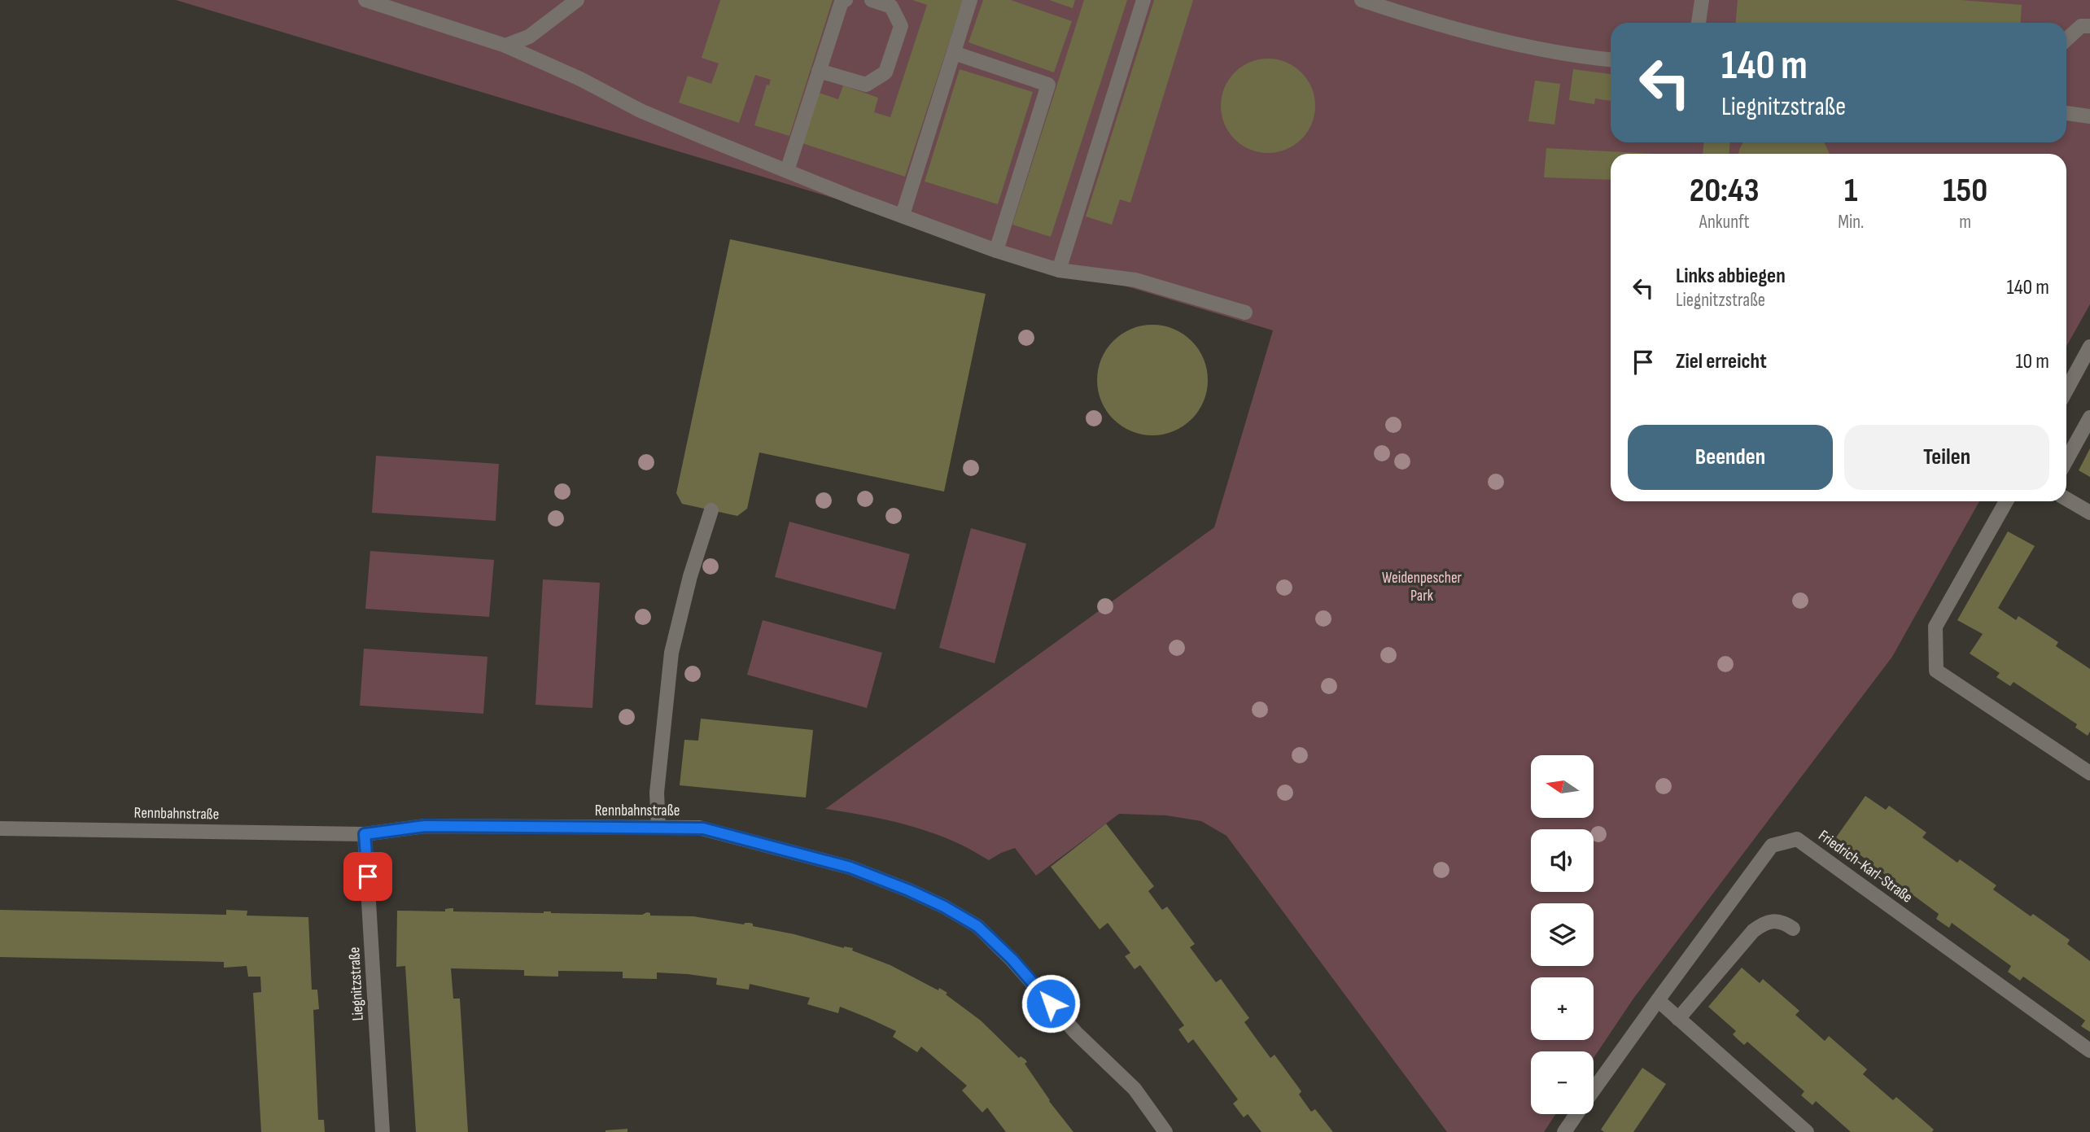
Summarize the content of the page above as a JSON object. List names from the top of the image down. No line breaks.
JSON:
{"streets":{"street":["Rennbahnstraße","Friedrich-Karl-Straße","Liegnitzstraße"]},"crossings":[["Rennbahnstraße","Liegnitzstraße"]],"parks":["Weidenpescher Park"],"north":"left","page":{"turn":["140 m","Liegnitzstraße"],"eta":["20:43","Ankunft","1","Min.","150","m"],"list":[{"name":"Links abbiegen","note":"Liegnitzstraße","value":"140 m"},{"name":"Ziel erreicht","value":"10 m"}],"buttons":["Beenden","Teilen"],"map_buttons":["+","−"]}}
